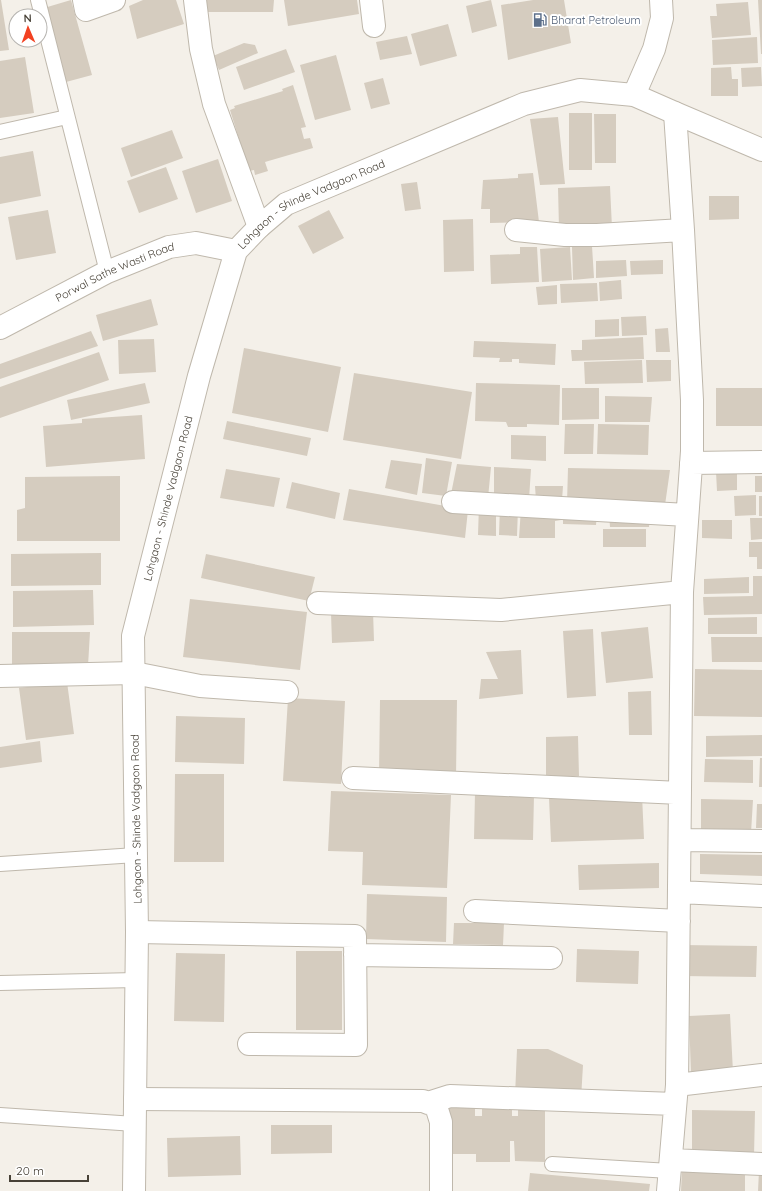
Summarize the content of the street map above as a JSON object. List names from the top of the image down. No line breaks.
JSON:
{"streets":{"street":["Lohgaon - Shinde Vadgaon Road","Porwal Sathe Wasti Road"]},"crossings":[["Lohgaon - Shinde Vadgaon Road","Porwal Sathe Wasti Road"]],"places":{"fuel station":["Bharat Petroleum"]},"scale_bar":"20 m","north":"top"}
